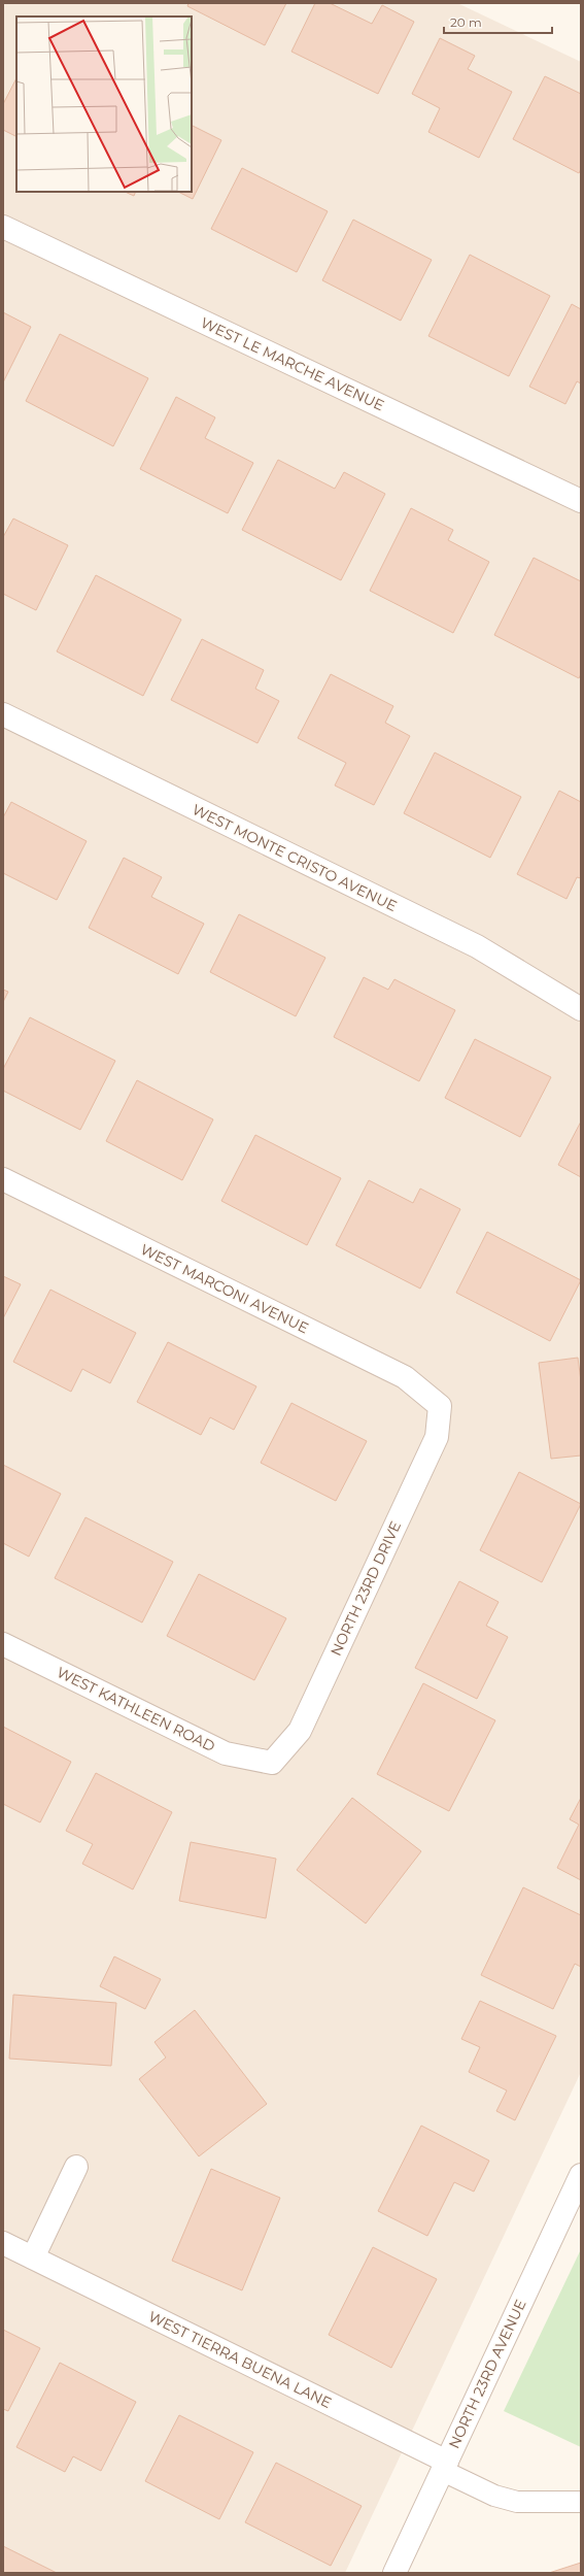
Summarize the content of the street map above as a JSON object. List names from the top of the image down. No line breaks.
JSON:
{"streets":{"street":["WEST LE MARCHE AVENUE","WEST MONTE CRISTO AVENUE","WEST MARCONI AVENUE","NORTH 23RD DRIVE","WEST KATHLEEN ROAD","WEST TIERRA BUENA LANE","NORTH 23RD AVENUE"]},"crossings":[["WEST MARCONI AVENUE","NORTH 23RD DRIVE"],["NORTH 23RD DRIVE","WEST KATHLEEN ROAD"],["WEST TIERRA BUENA LANE","NORTH 23RD AVENUE"]],"scale_bar":"20 m"}
